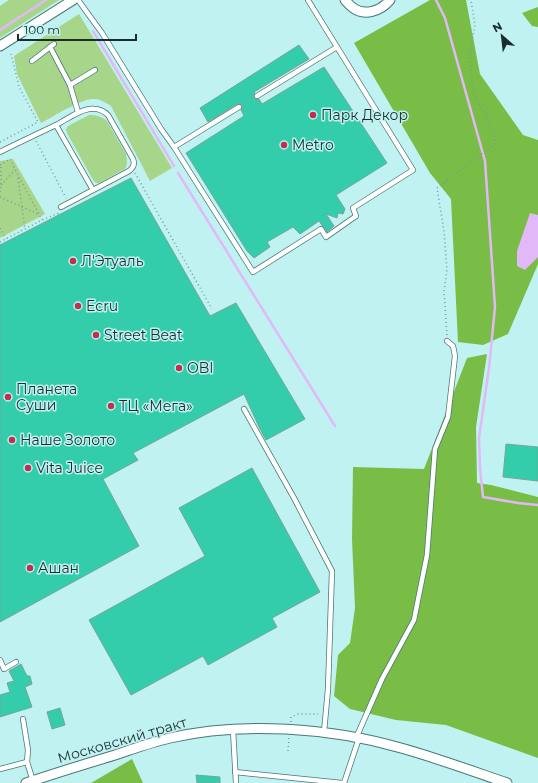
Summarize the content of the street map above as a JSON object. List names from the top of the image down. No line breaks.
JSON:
{"streets":{"street":["Московский тракт"]},"places":["Парк Декор","Metro","Л'Этуаль","Ecru","Street Beat","OBI","Планета Суши","ТЦ «Мега»","Наше Золото","Vita Juice","Ашан"],"scale_bar":"100 m","north":"top left"}
